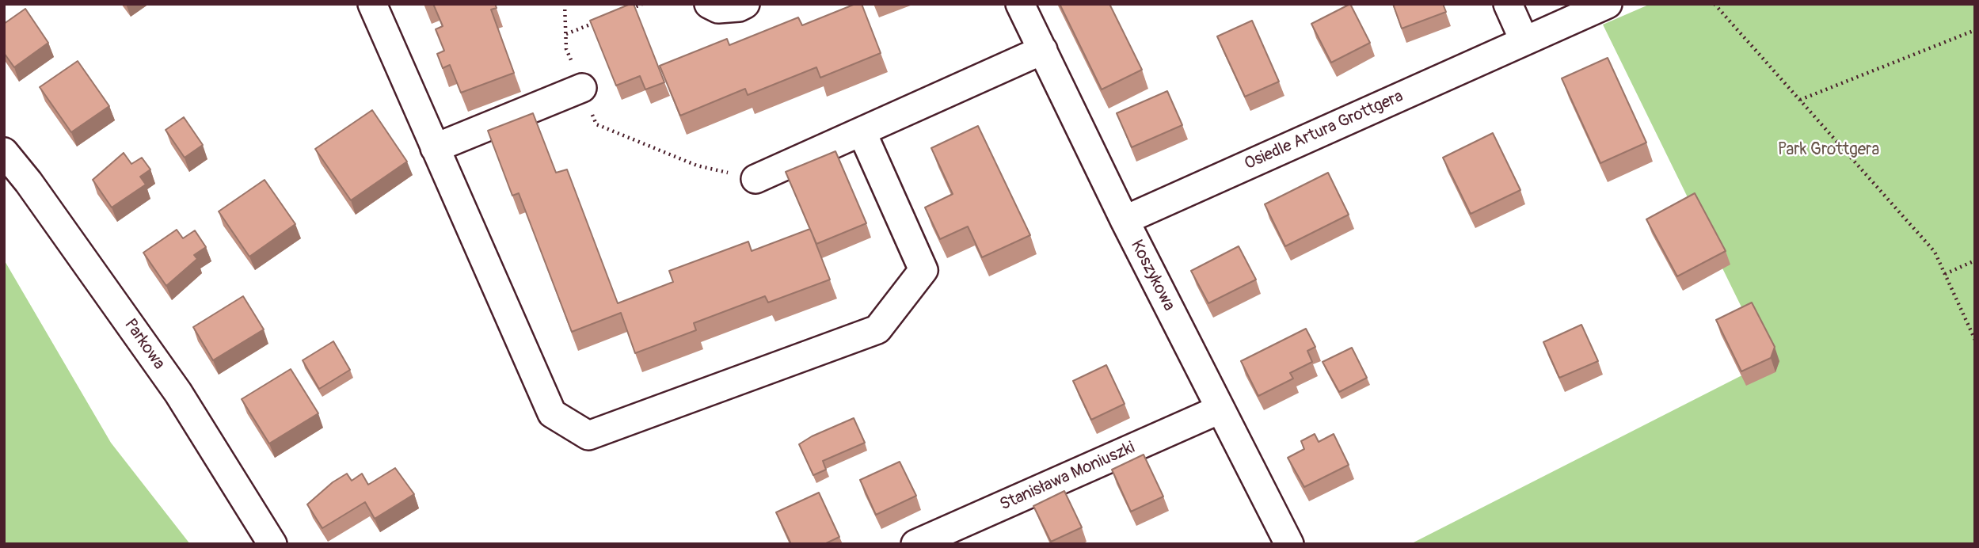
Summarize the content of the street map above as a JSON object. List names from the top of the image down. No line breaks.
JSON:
{"streets":{"street":["Osiedle Artura Grottgera","Koszykowa","Parkowa","Stanisława Moniuszki"]},"crossings":[["Osiedle Artura Grottgera","Koszykowa"],["Koszykowa","Stanisława Moniuszki"]],"parks":["Park Grottgera"]}
